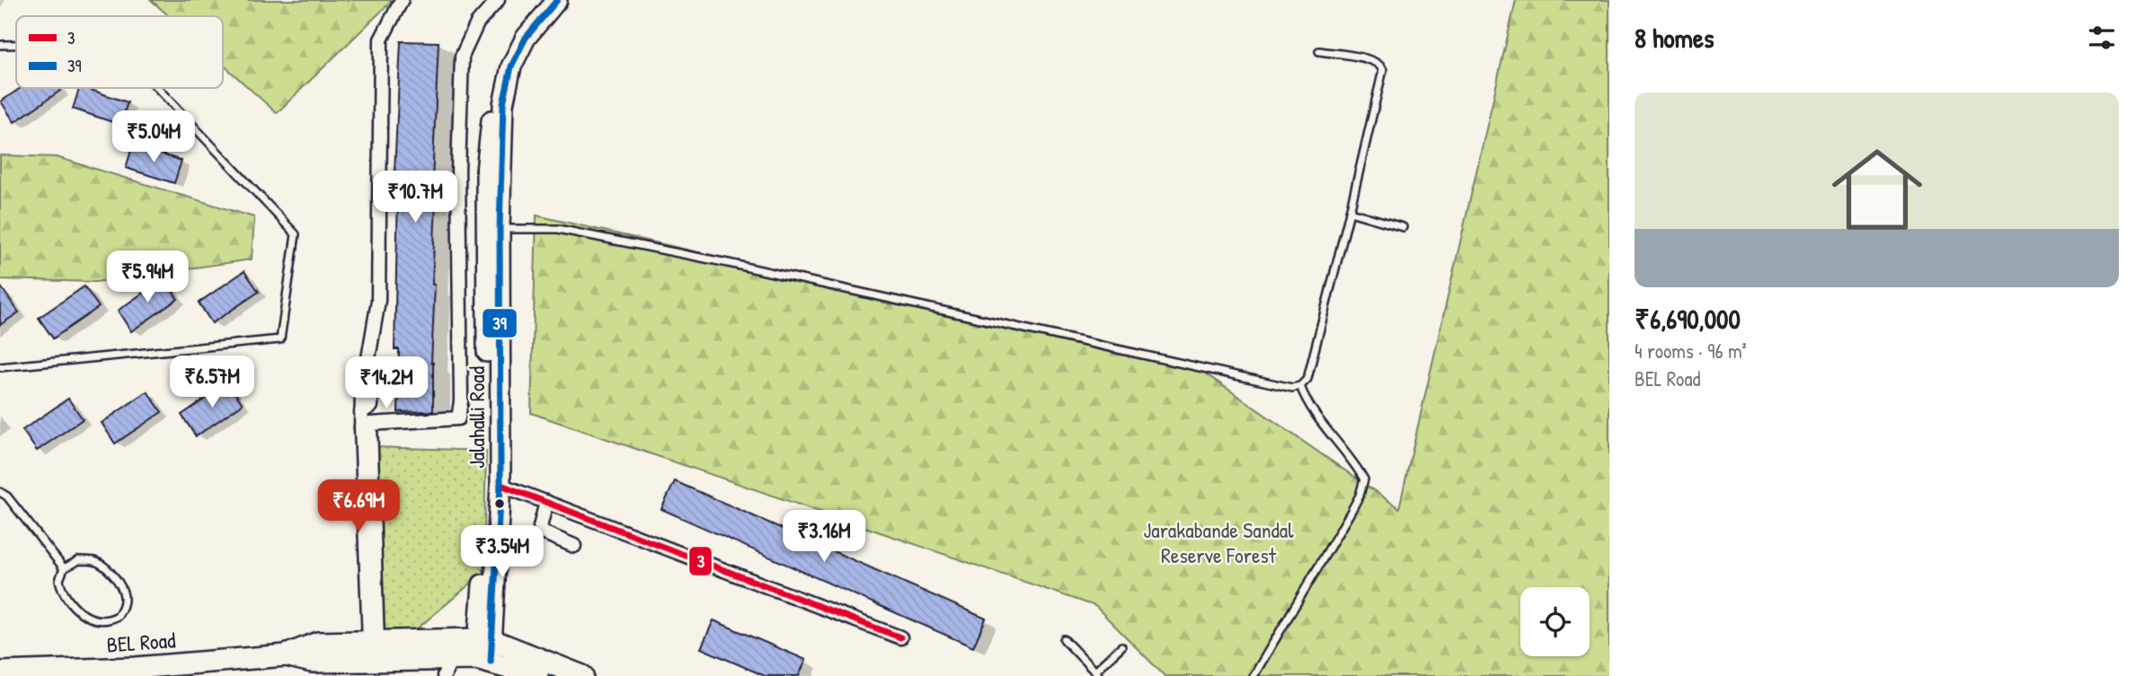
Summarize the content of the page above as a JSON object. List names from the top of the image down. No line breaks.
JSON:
{"streets":{"main road":["Jalahalli Road","BEL Road"]},"crossings":[["Jalahalli Road","BEL Road"]],"parks":["Jarakabande Sandal Reserve Forest"],"lines":["transit line 39","transit line 3"],"legend":["3","39"],"page":{"heading":"8 homes","list":[{"name":"₹6,690,000","note":"4 rooms · 96 m² · BEL Road"}],"price":["₹5.04M","₹10.7M","₹5.94M","₹6.57M","₹14.2M","₹6.69M","₹3.16M","₹3.54M"]}}
